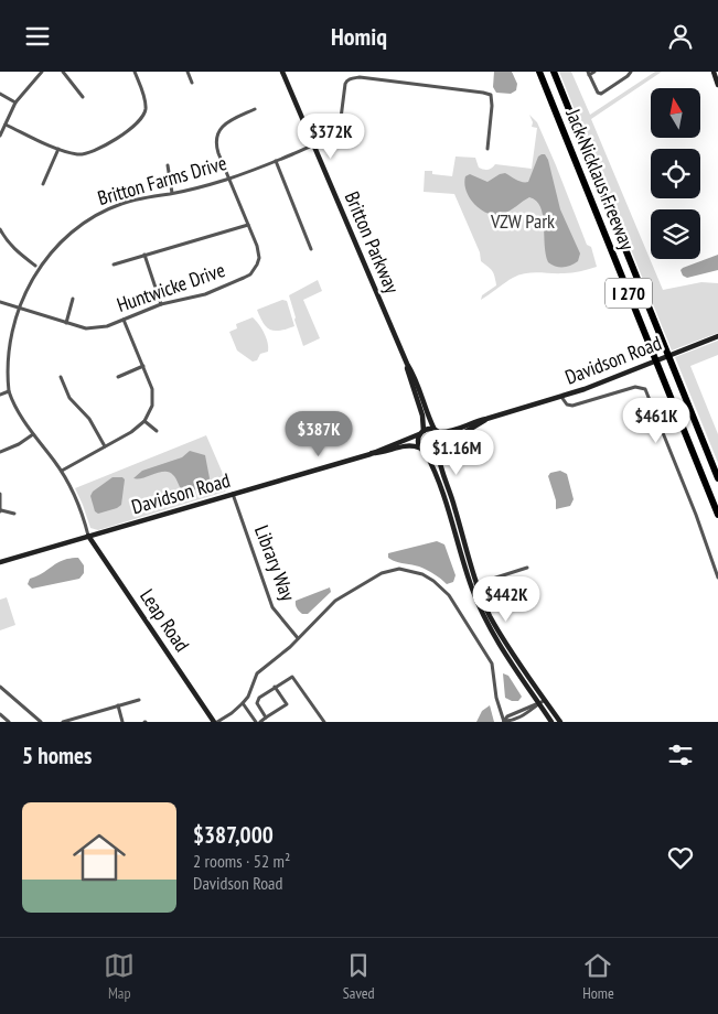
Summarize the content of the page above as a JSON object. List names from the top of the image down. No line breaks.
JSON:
{"streets":{"highway":["Jack Nicklaus Freeway","I 270"],"main road":["Britton Parkway","Davidson Road","Leap Road"],"street":["Britton Farms Drive","Huntwicke Drive","Library Way"]},"crossings":[["Britton Farms Drive","Britton Parkway"],["Britton Farms Drive","Huntwicke Drive"],["Britton Parkway","Davidson Road"],["Davidson Road","Library Way"],["Davidson Road","Leap Road"]],"parks":["VZW Park"],"north":"top","page":{"header":"Homiq","price":["$372K","$461K","$387K","$1.16M","$442K"],"heading":"5 homes","list":[{"name":"$387,000","note":"2 rooms · 52 m² · Davidson Road"}],"tabs":["Map","Saved","Home"]}}
